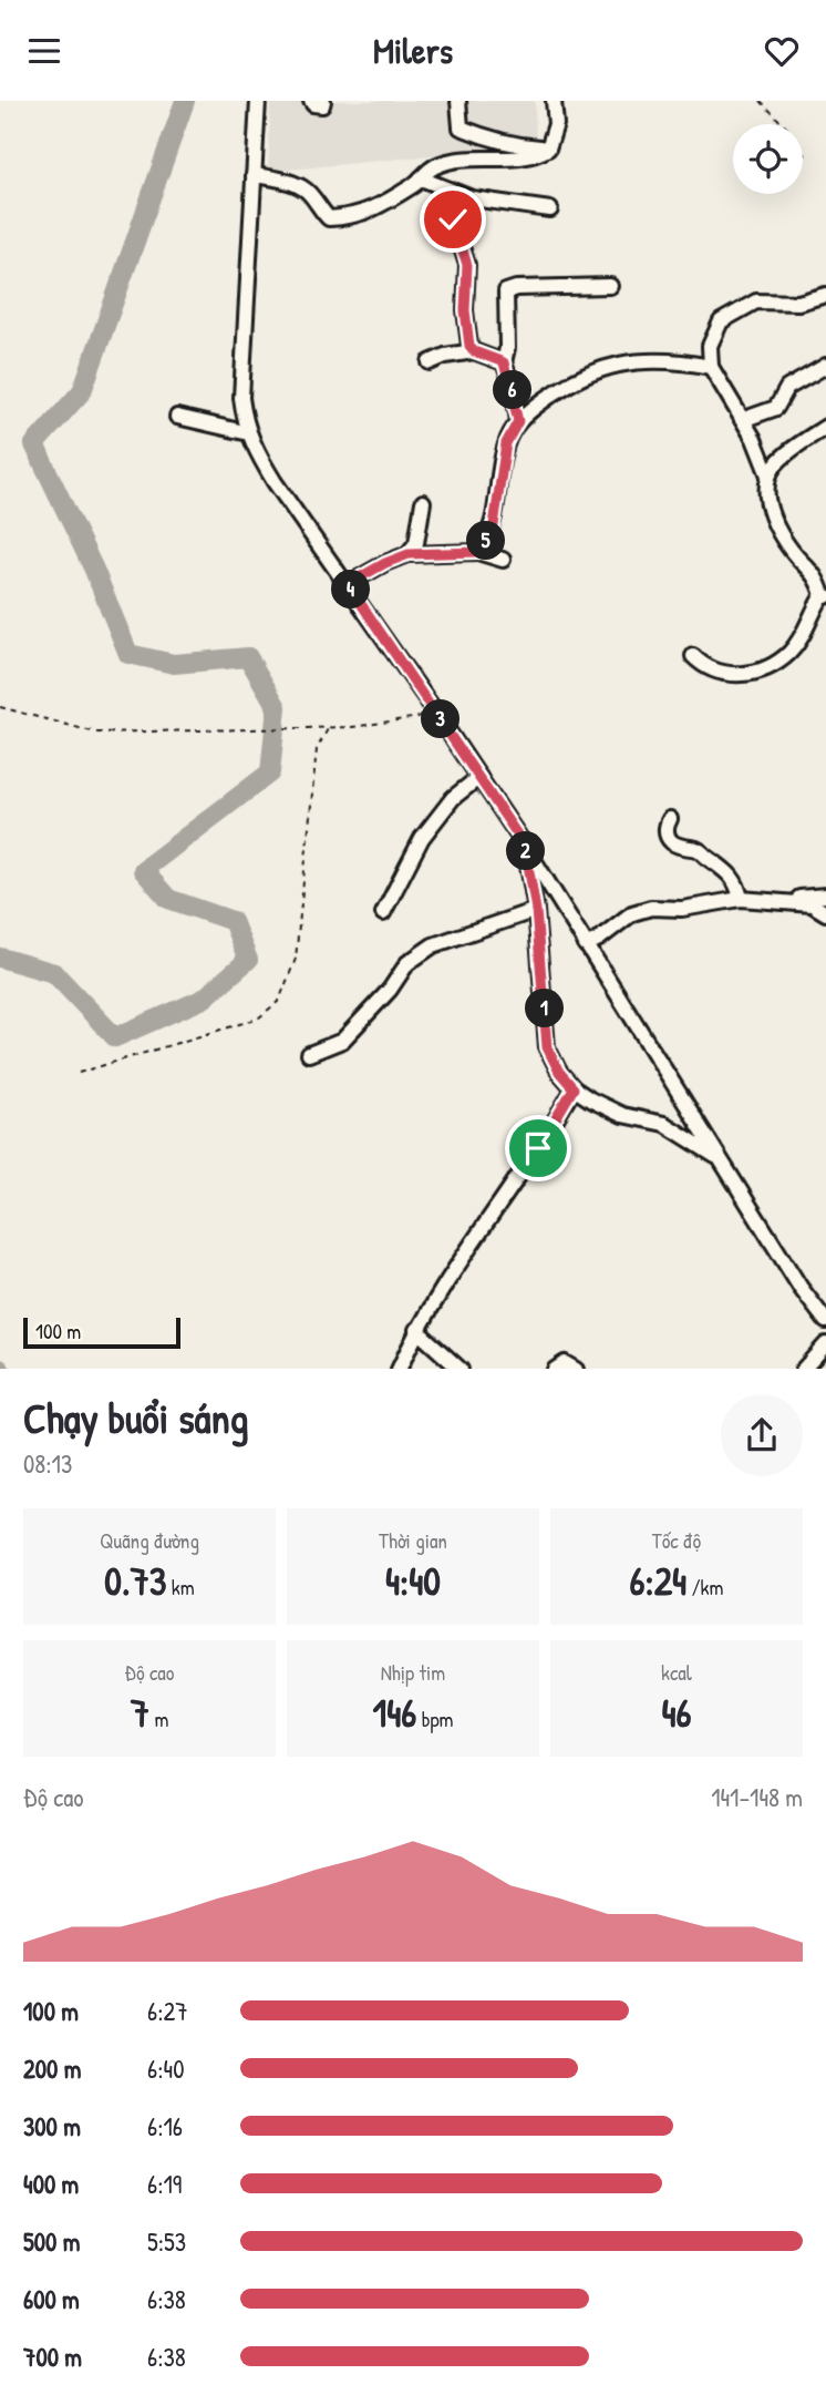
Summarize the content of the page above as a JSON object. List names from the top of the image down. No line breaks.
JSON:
{"scale_bar":"100 m","page":{"header":"Milers","pins":["6","5","4","3","2","1"],"scale":"100 m","heading":["Chạy buổi sáng","08:13"],"stats":[["Quãng đường","0.73 km"],["Thời gian","4:40"],["Tốc độ","6:24 /km"],["Độ cao","7 m"],["Nhịp tim","146 bpm"],["kcal","46"]],"chart":["Độ cao","141–148 m"],"list":[{"name":"100 m","note":"6:27"},{"name":"200 m","note":"6:40"},{"name":"300 m","note":"6:16"},{"name":"400 m","note":"6:19"},{"name":"500 m","note":"5:53"},{"name":"600 m","note":"6:38"},{"name":"700 m","note":"6:38"}]}}
